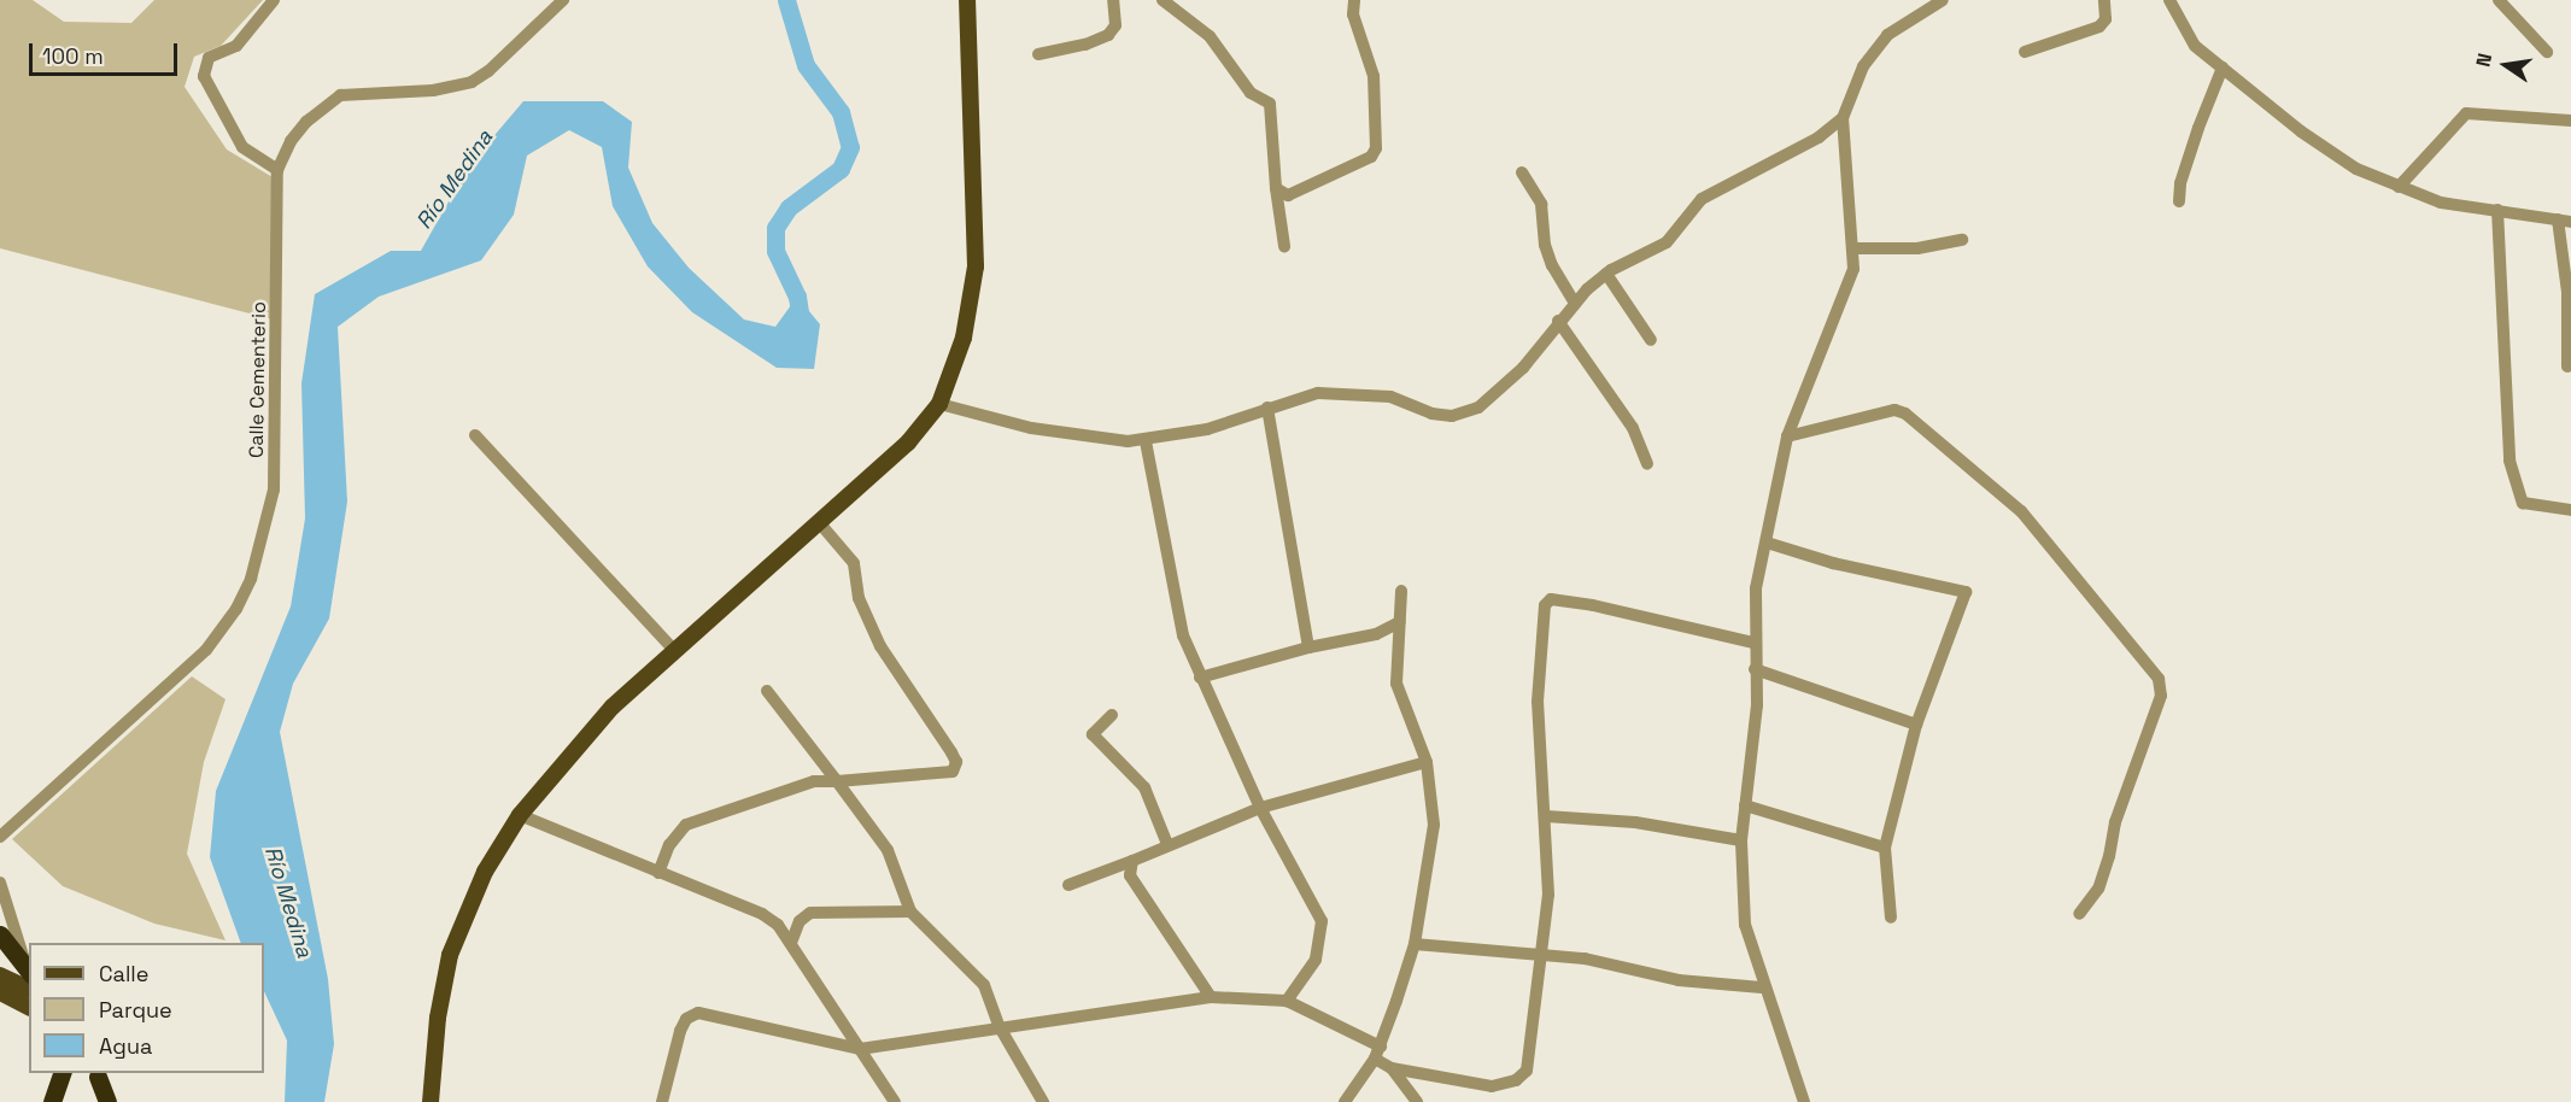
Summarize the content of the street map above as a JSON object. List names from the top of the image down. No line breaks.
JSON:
{"streets":{"street":["Calle Cementerio"]},"water":["Río Medina"],"legend":["Calle","Parque","Agua"],"scale_bar":"100 m","north":"left"}
